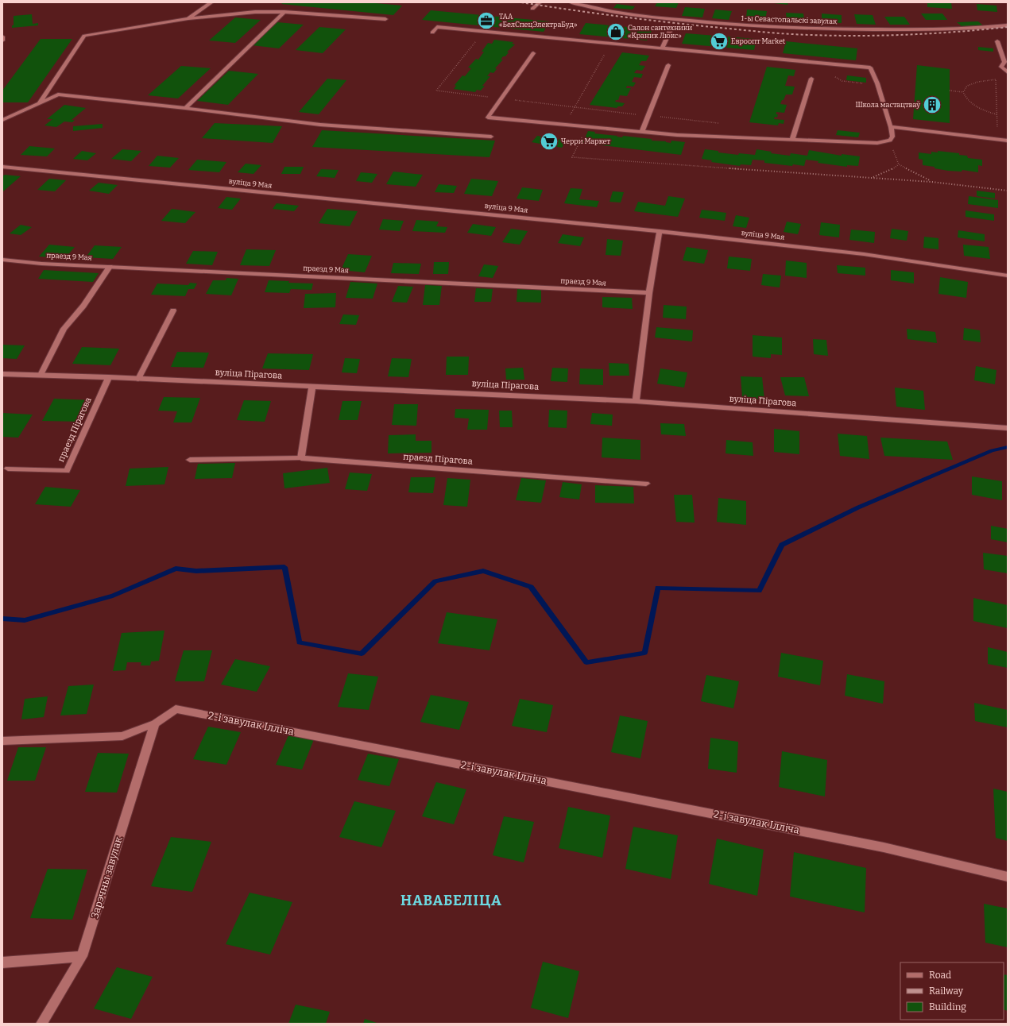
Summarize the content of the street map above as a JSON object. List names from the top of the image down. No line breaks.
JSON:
{"streets":{"street":["1-ы Севастопальскі завулак","вуліца 9 Мая","праезд 9 Мая","вуліца Пірагова","праезд Пірагова","2-і завулак Ілліча","Зарэчны завулак"]},"crossings":[["вуліца Пірагова","праезд Пірагова"],["2-і завулак Ілліча","Зарэчны завулак"]],"districts":["НАВАБЕЛІЦА"],"places":{"office":["ТАА «БелСпецЭлектраБуд»"],"shop":["Салон сантехники «Краник Люкс»"],"supermarket":["Евроопт Market","Черри Маркет"],"building":["Школа мастацтваў"]},"legend":["Road","Railway","Building"]}
